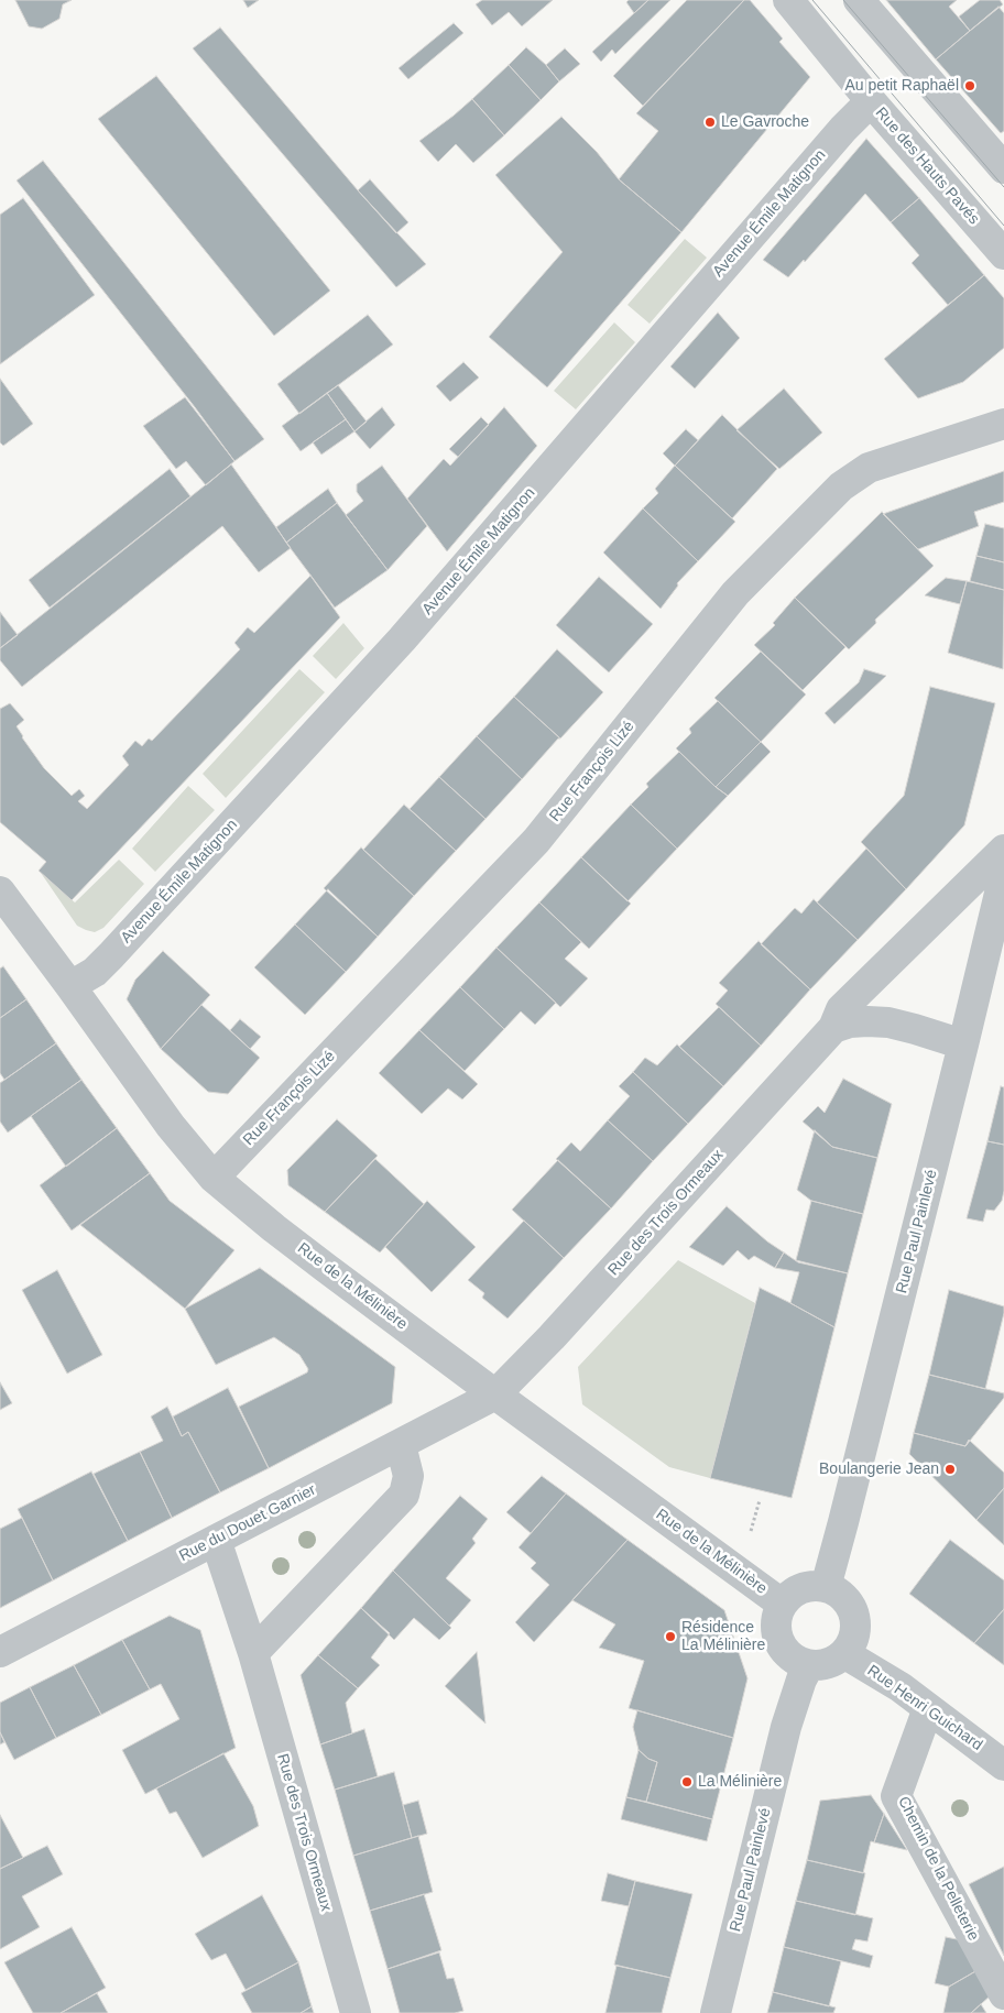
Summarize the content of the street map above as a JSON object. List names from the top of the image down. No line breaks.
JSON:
{"streets":{"street":["Rue des Hauts Pavés","Avenue Émile Matignon","Rue François Lizé","Rue des Trois Ormeaux","Rue Paul Painlevé","Rue de la Mélinière","Rue du Douet Garnier","Rue Henri Guichard","Chemin de la Pelleterie"]},"crossings":[["Rue des Hauts Pavés","Avenue Émile Matignon"],["Avenue Émile Matignon","Rue de la Mélinière"],["Rue François Lizé","Rue de la Mélinière"],["Rue des Trois Ormeaux","Rue de la Mélinière"],["Rue des Trois Ormeaux","Rue du Douet Garnier"],["Rue Paul Painlevé","Rue de la Mélinière"],["Rue Paul Painlevé","Rue Henri Guichard"],["Rue de la Mélinière","Rue du Douet Garnier"],["Rue de la Mélinière","Rue Henri Guichard"],["Rue Henri Guichard","Chemin de la Pelleterie"]],"places":["Au petit Raphaël","Le Gavroche","Boulangerie Jean","Résidence La Mélinière","La Mélinière"]}
